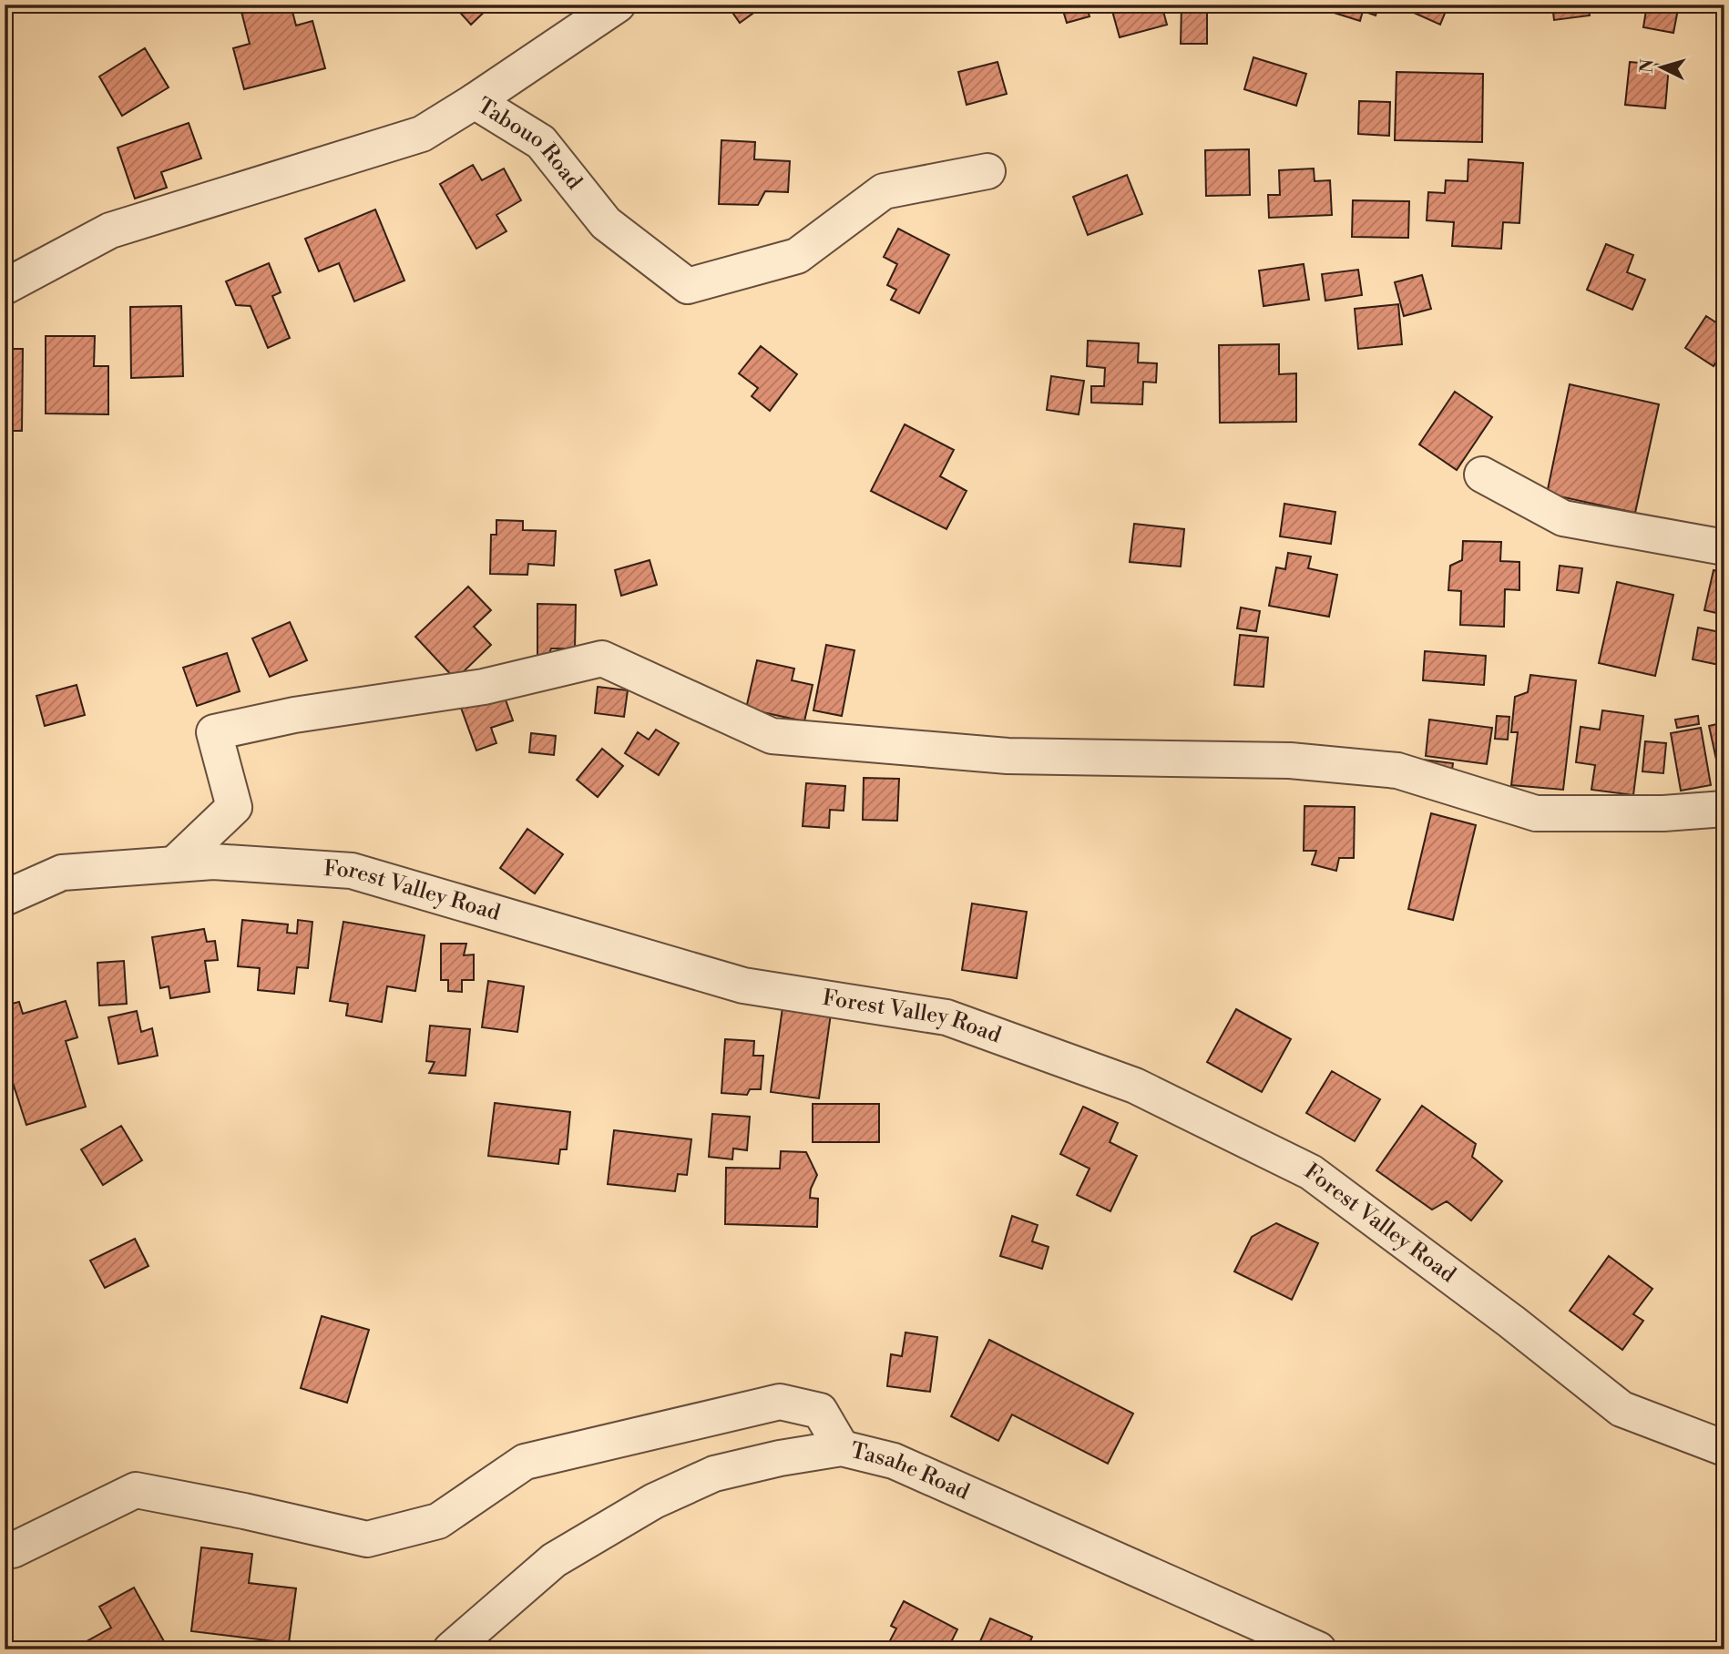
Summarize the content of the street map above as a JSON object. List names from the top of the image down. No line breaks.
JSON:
{"streets":{"street":["Tabouo Road","Forest Valley Road","Tasahe Road"]},"north":"left"}
